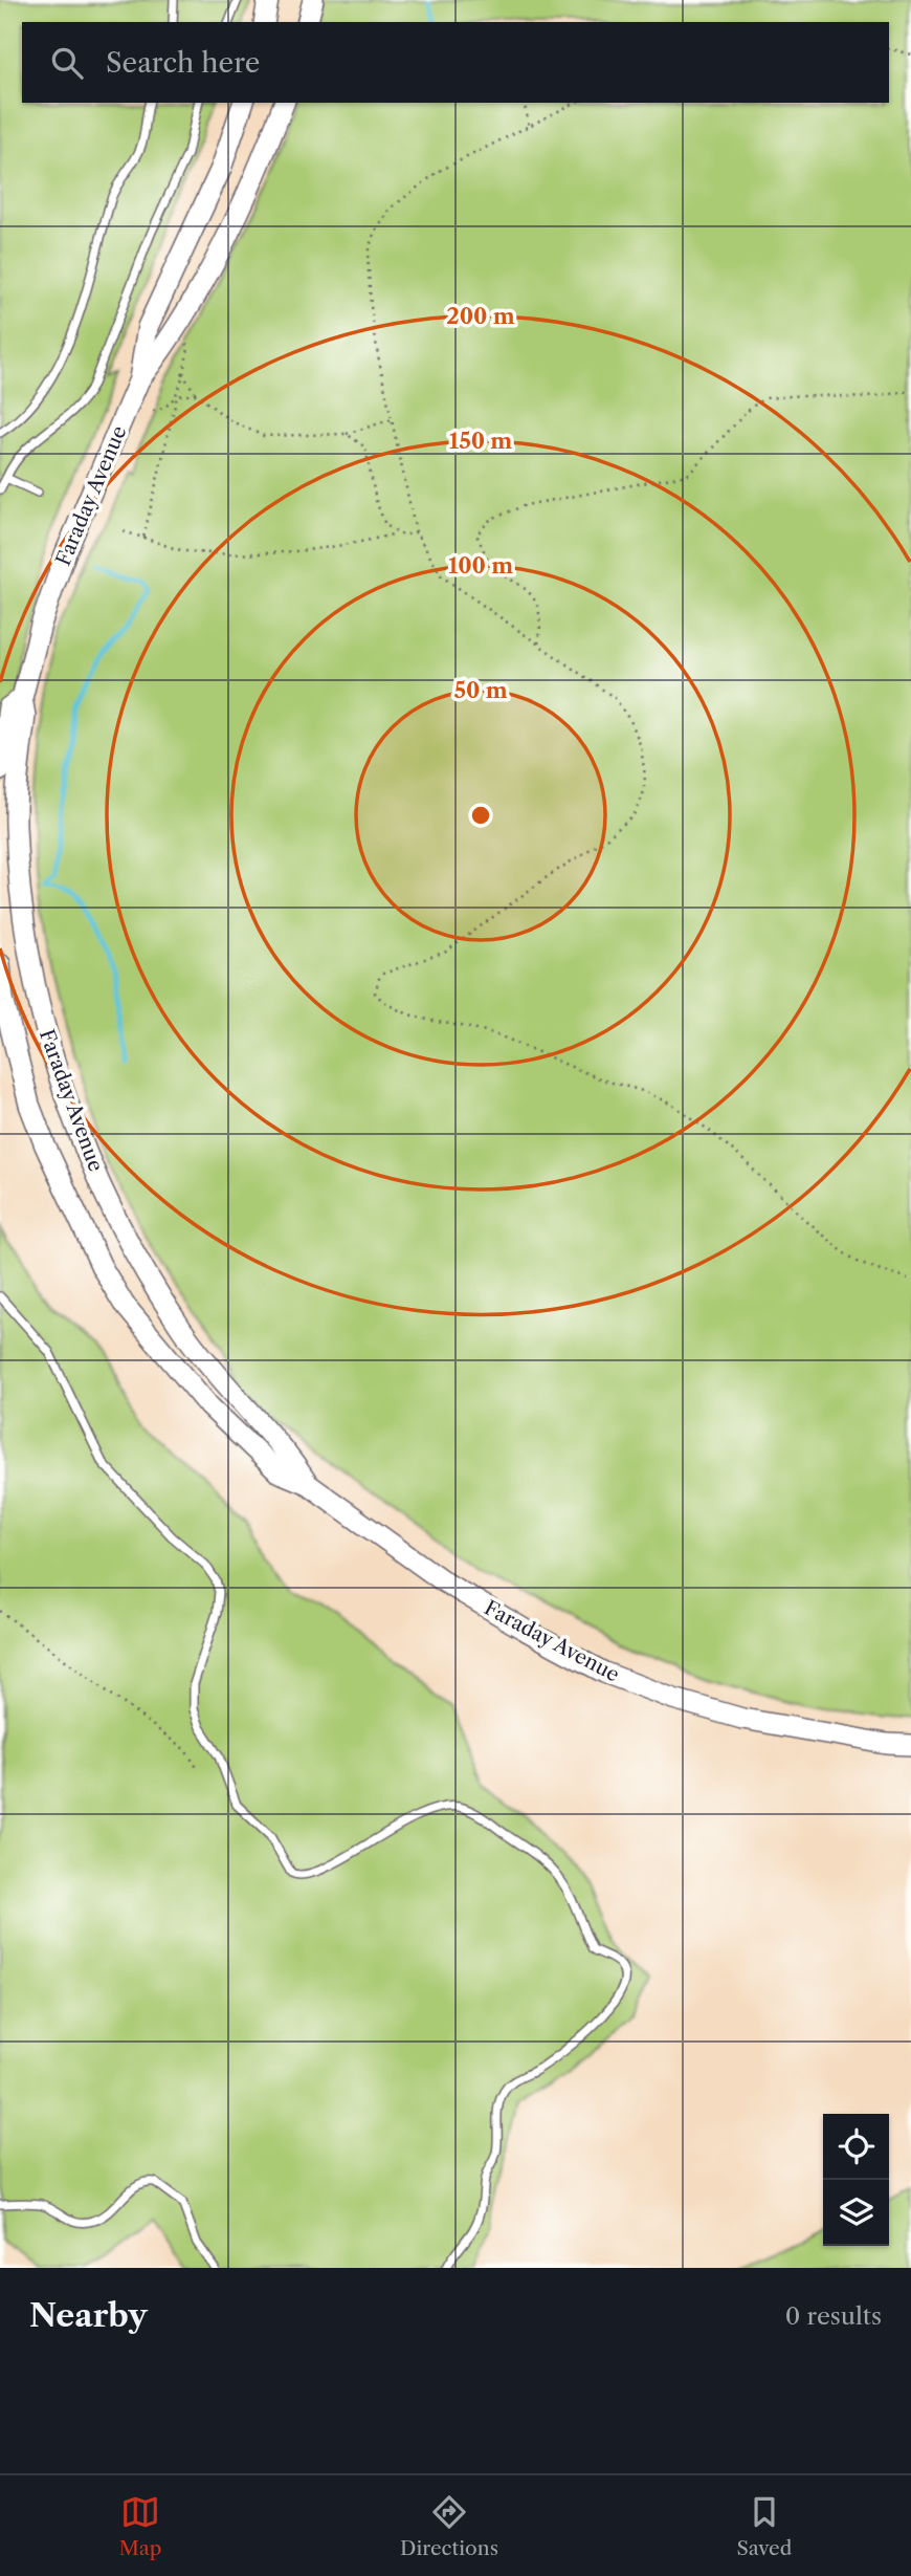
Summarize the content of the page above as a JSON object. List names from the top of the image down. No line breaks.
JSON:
{"streets":{"main road":["Faraday Avenue"]},"page":{"search":"Search here","heading":["Nearby","0 results"],"nav":["Map","Directions","Saved"]},"rings":["200 m","150 m","100 m","50 m"]}
